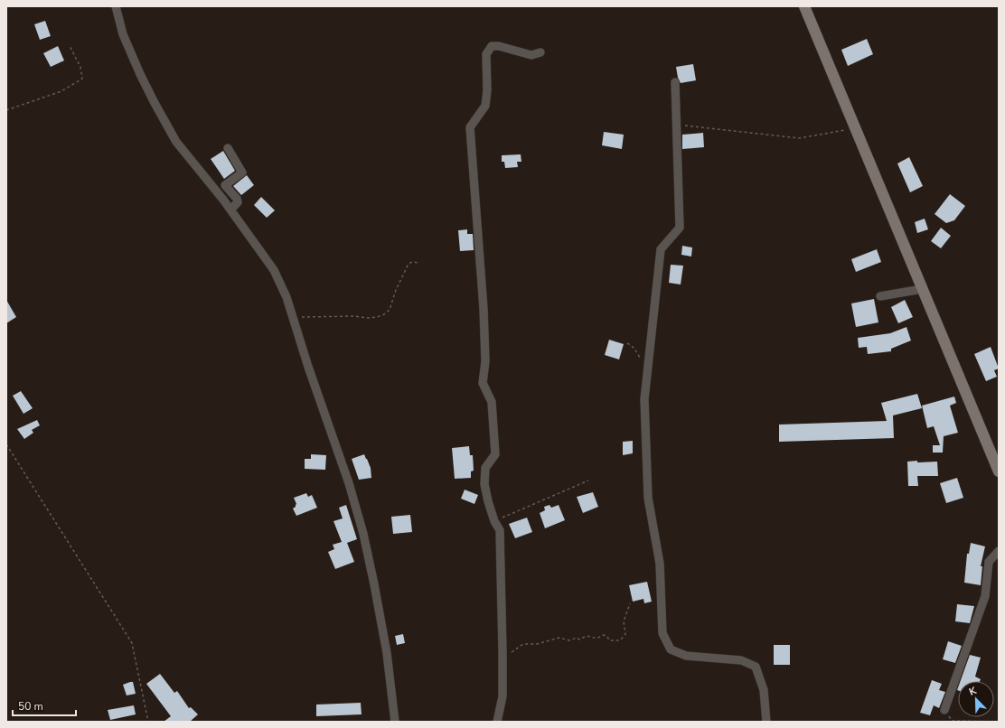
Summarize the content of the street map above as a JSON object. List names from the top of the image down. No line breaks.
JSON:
{"scale_bar":"50 m","north":"top left"}
